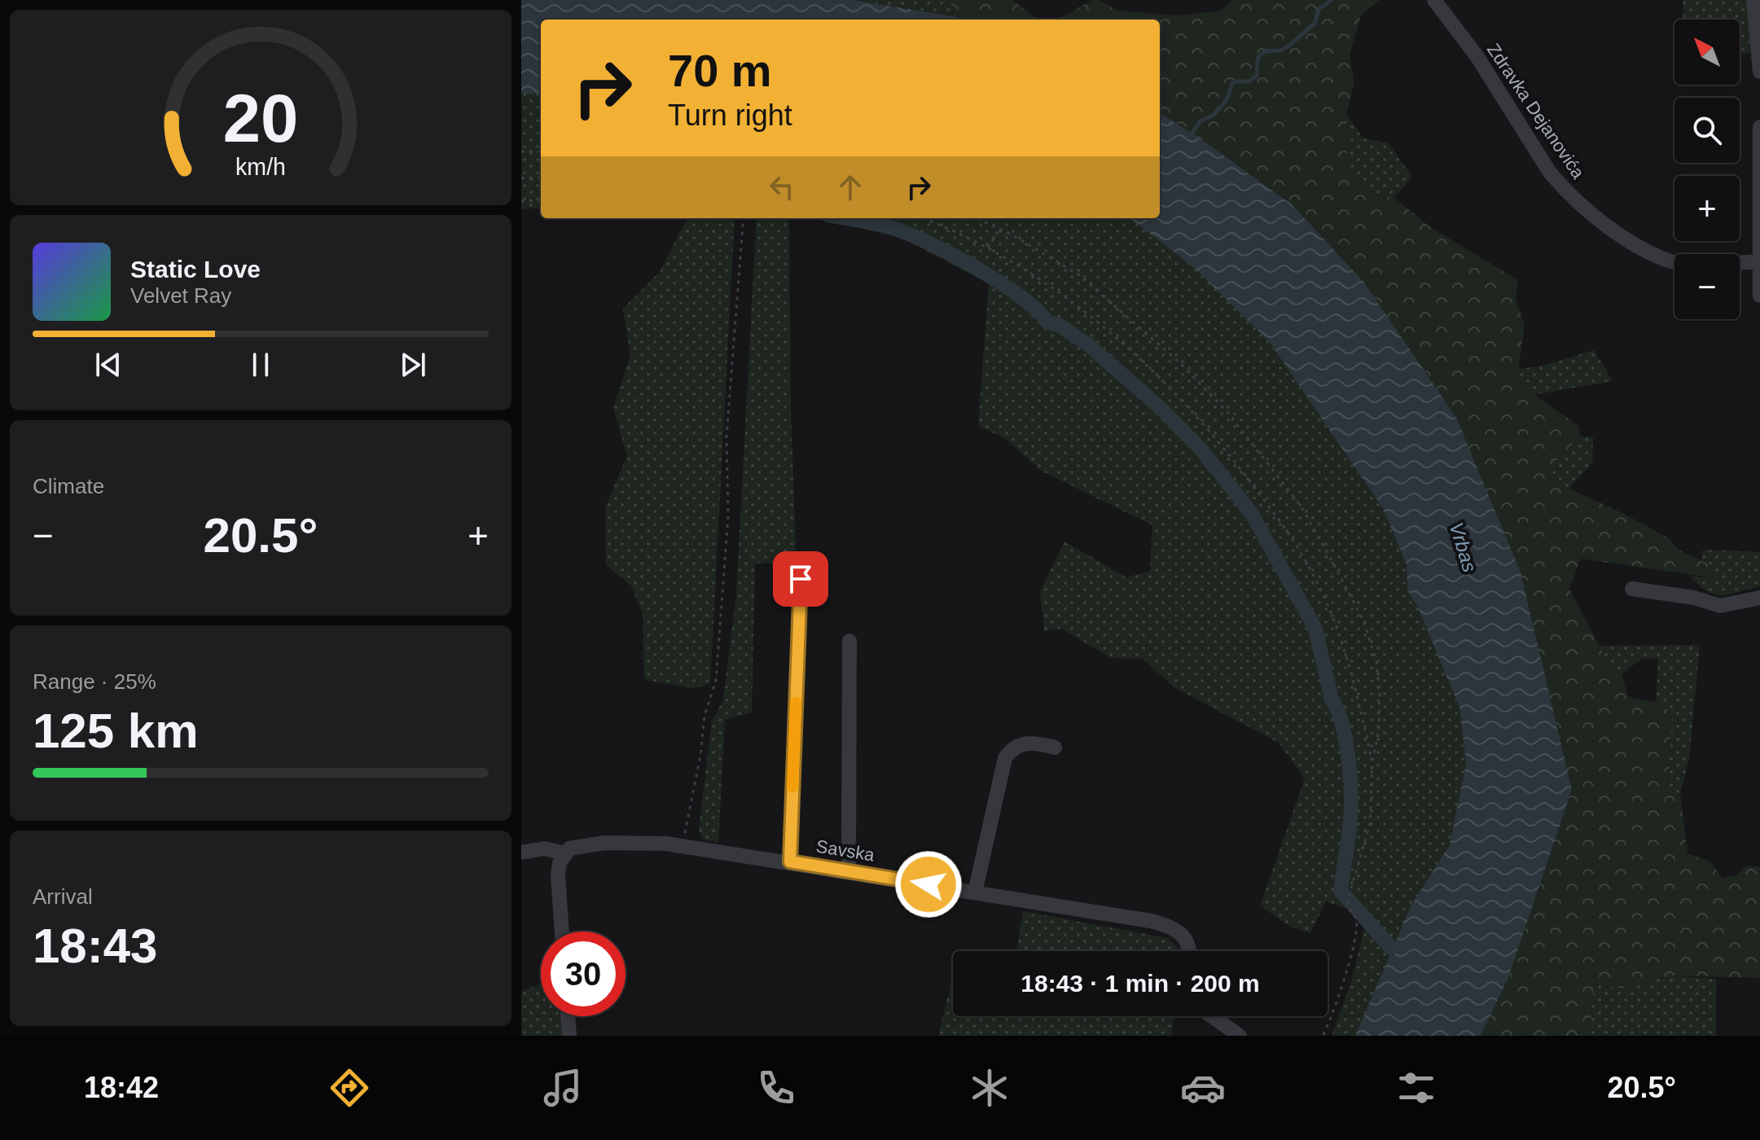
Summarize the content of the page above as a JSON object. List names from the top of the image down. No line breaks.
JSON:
{"streets":{"street":["Zdravka Dejanovića","Savska"]},"water":["Vrbas"],"north":"top left","page":{"map_buttons":["+","−"],"turn":["70 m","Turn right"],"song":["Static Love","Velvet Ray"],"tile":["Climate",["Range · 25%","125 km"],["Arrival","18:43"]],"heat":["−","20.5°","+"],"limit":"30","trip":"18:43 · 1 min · 200 m","tabs":["18:42","20.5°"],"gauge":["20","km/h"]}}
